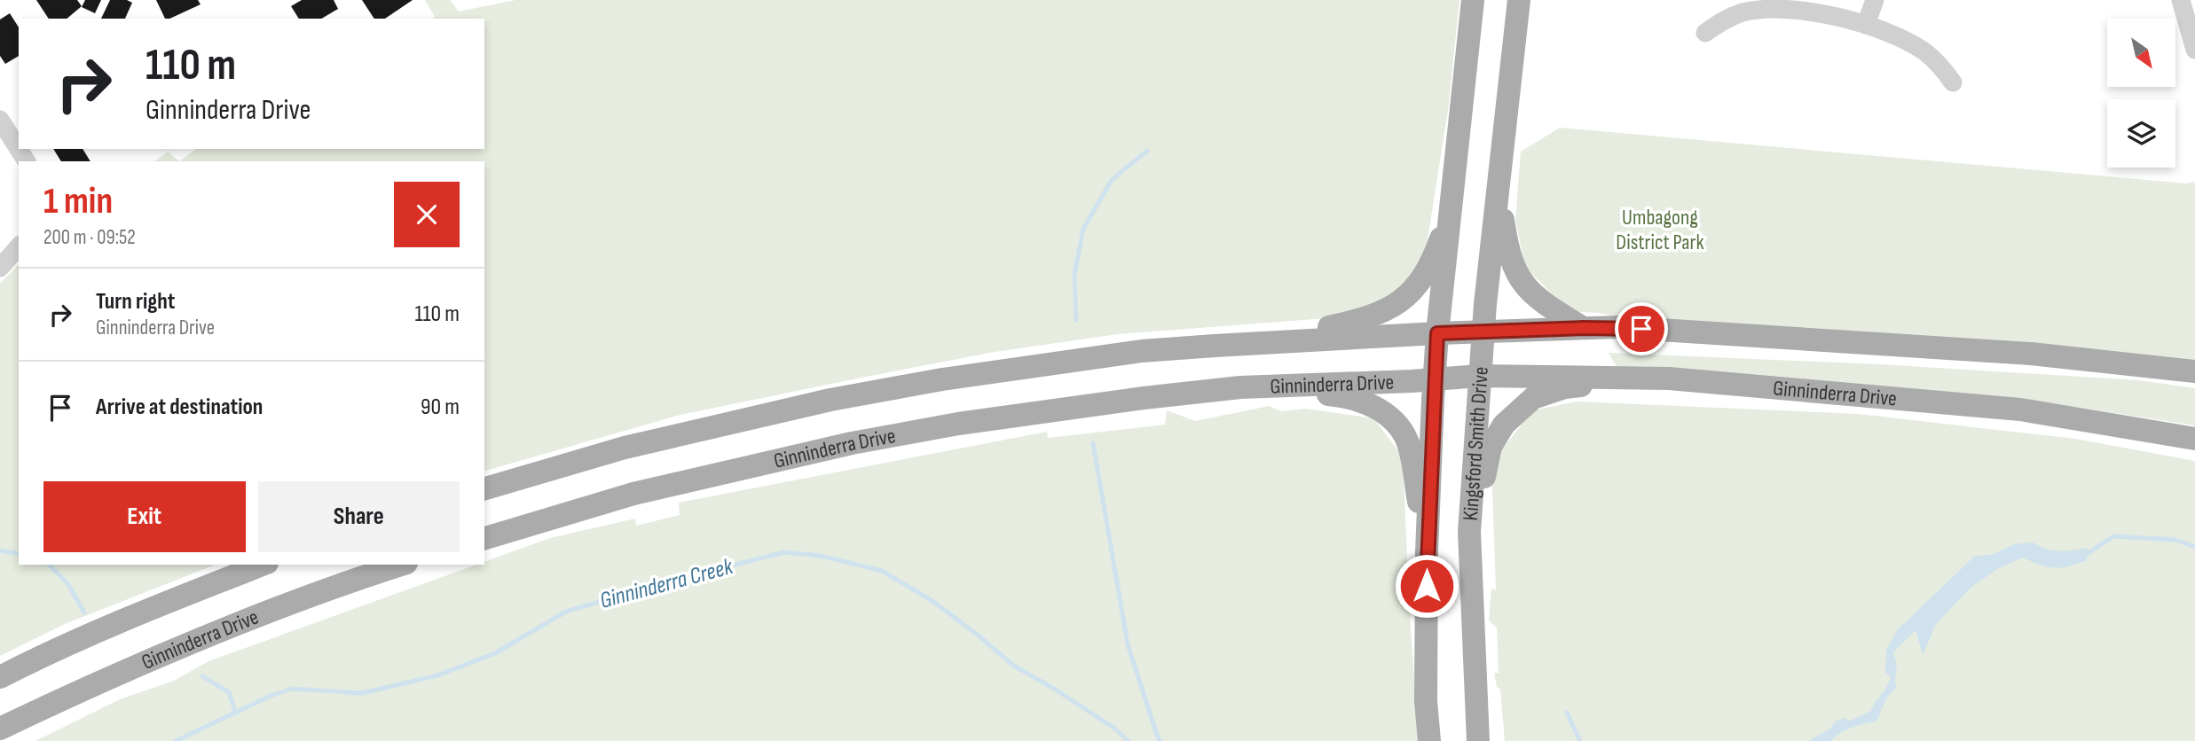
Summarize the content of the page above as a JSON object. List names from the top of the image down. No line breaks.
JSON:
{"streets":{"main road":["Ginninderra Drive","Kingsford Smith Drive"]},"crossings":[["Ginninderra Drive","Kingsford Smith Drive"]],"water":["Ginninderra Creek"],"parks":["Umbagong District Park"],"north":"bottom right","page":{"turn":["110 m","Ginninderra Drive"],"heading":["1 min","200 m · 09:52"],"list":[{"name":"Turn right","note":"Ginninderra Drive","value":"110 m"},{"name":"Arrive at destination","value":"90 m"}],"buttons":["Exit","Share"]}}
